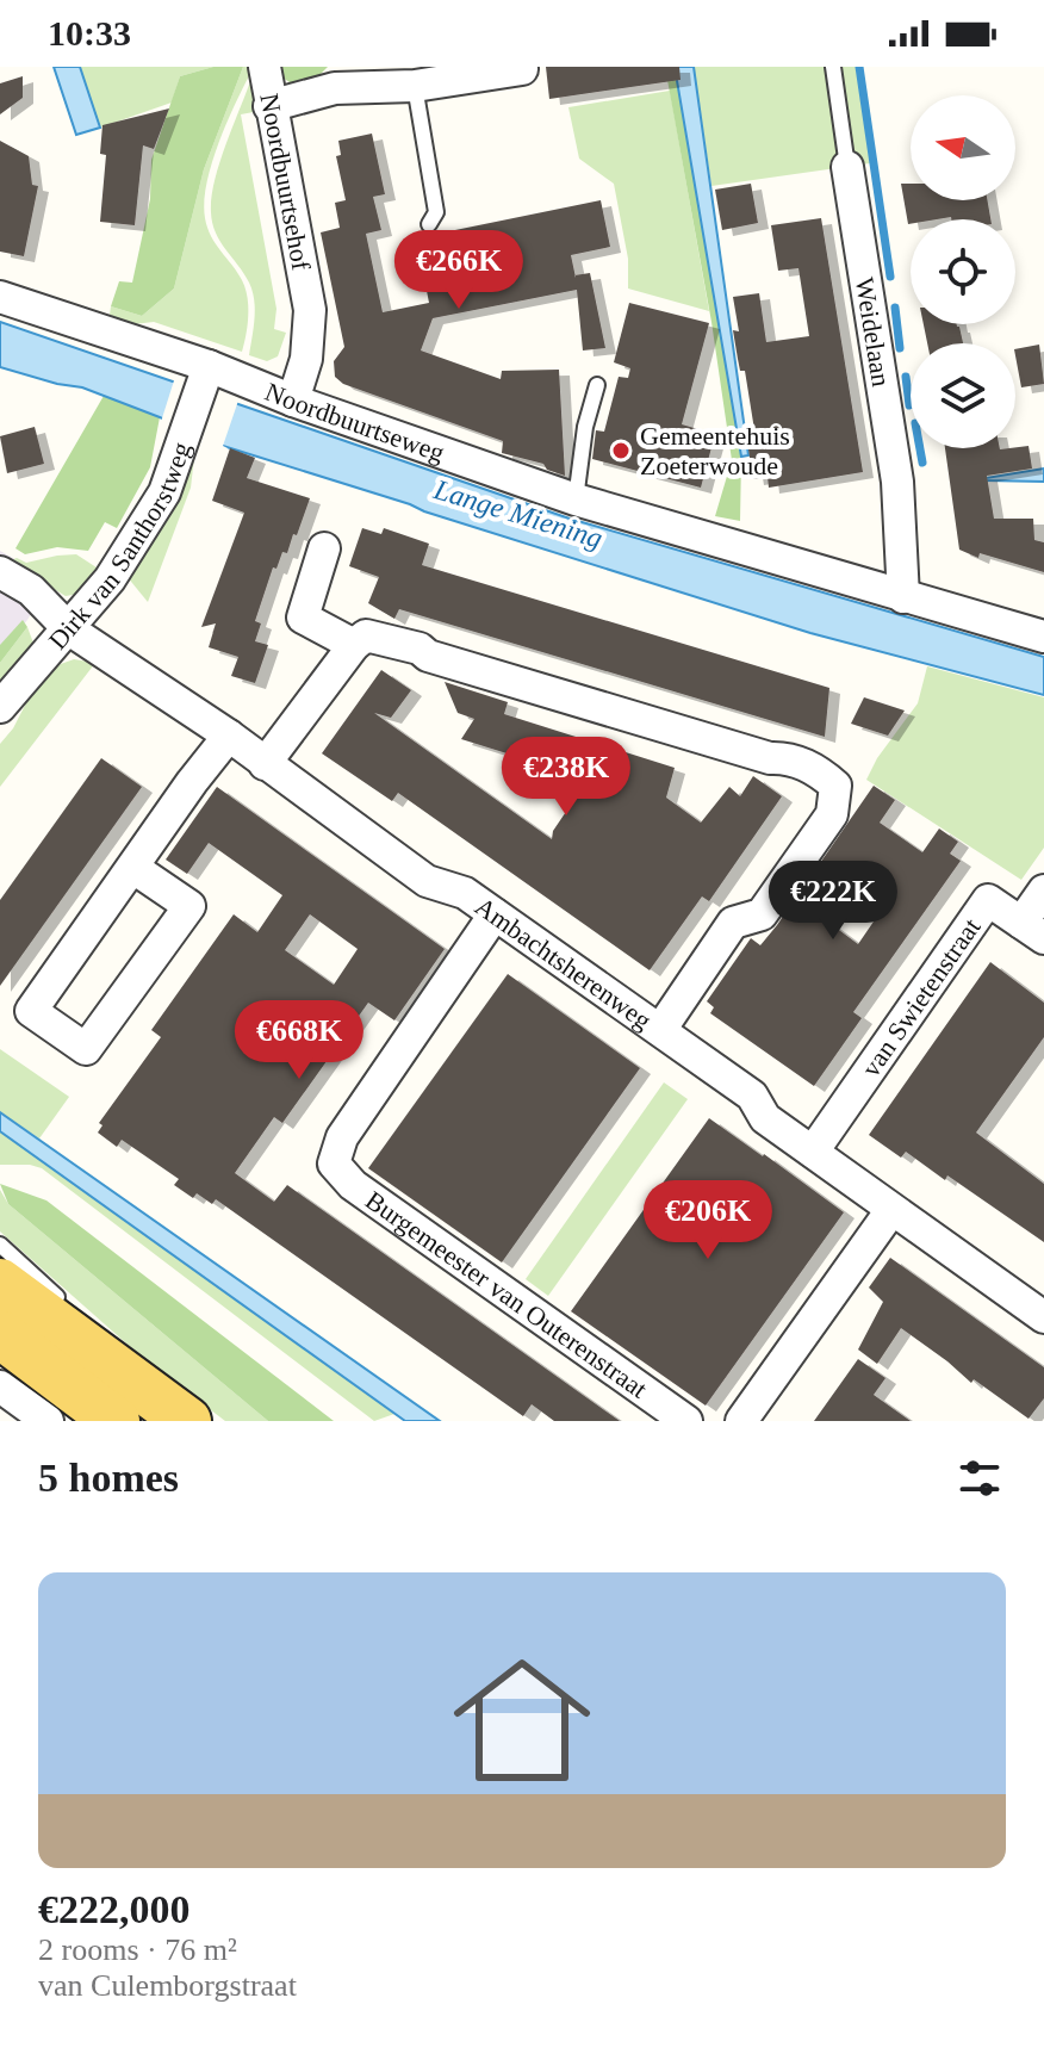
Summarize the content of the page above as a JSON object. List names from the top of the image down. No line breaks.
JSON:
{"streets":{"street":["Noordbuurtsehof","Weidelaan","Noordbuurtseweg","Dirk van Santhorstweg","Ambachtsherenweg","van Swietenstraat","Burgemeester van Outerenstraat"]},"crossings":[["Noordbuurtsehof","Noordbuurtseweg"],["Weidelaan","Noordbuurtseweg"],["Noordbuurtseweg","Dirk van Santhorstweg"],["Dirk van Santhorstweg","Ambachtsherenweg"],["Ambachtsherenweg","van Swietenstraat"],["Ambachtsherenweg","Burgemeester van Outerenstraat"]],"water":["Lange Miening"],"places":["Gemeentehuis Zoeterwoude"],"north":"left","page":{"status":"10:33","price":["€266K","€238K","€222K","€668K","€206K"],"heading":"5 homes","list":[{"name":"€222,000","note":"2 rooms · 76 m² · van Culemborgstraat"}]}}
